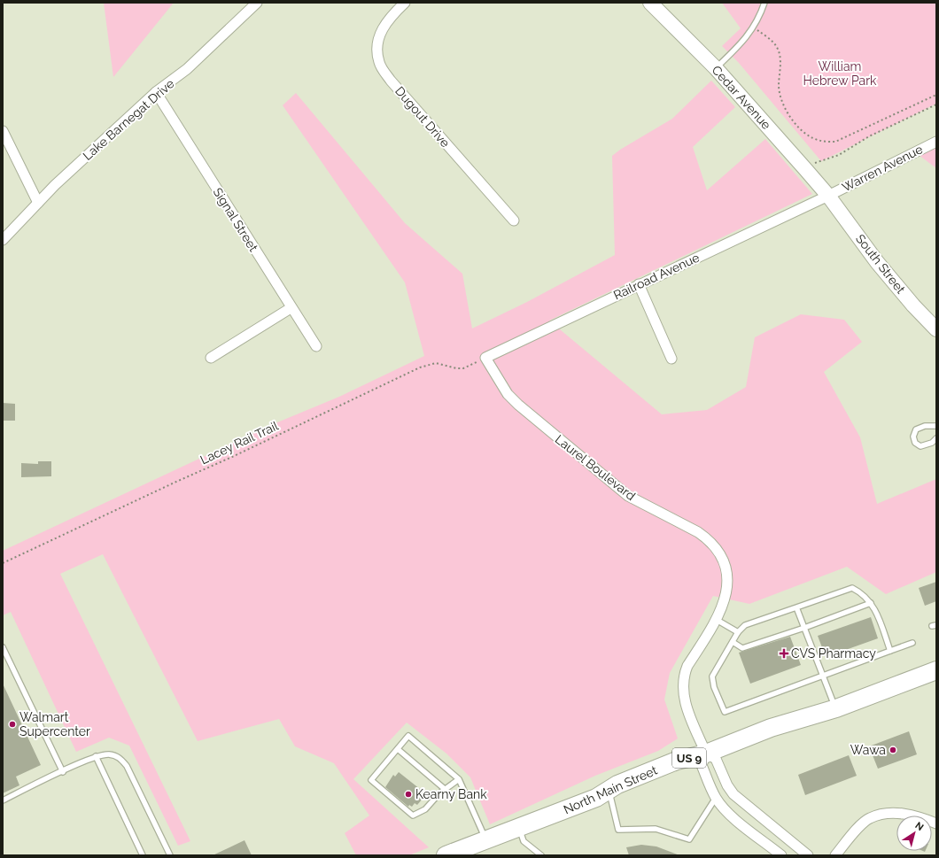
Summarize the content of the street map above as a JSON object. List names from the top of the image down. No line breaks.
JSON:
{"streets":{"highway":["US 9","North Main Street"],"street":["Cedar Avenue","Dugout Drive","Lake Barnegat Drive","Warren Avenue","Signal Street","South Street","Railroad Avenue","Laurel Boulevard"],"path":["Lacey Rail Trail"]},"crossings":[["Cedar Avenue","Warren Avenue"],["Cedar Avenue","South Street"],["Cedar Avenue","Railroad Avenue"],["Lake Barnegat Drive","Signal Street"],["Warren Avenue","South Street"],["Warren Avenue","Railroad Avenue"],["South Street","Railroad Avenue"],["Railroad Avenue","Lacey Rail Trail"],["Railroad Avenue","Laurel Boulevard"],["Lacey Rail Trail","Laurel Boulevard"],["Laurel Boulevard","North Main Street"]],"parks":["William Hebrew Park"],"places":{"health":["CVS Pharmacy"],"other":["Walmart Supercenter","Wawa","Kearny Bank"]},"north":"top right"}
